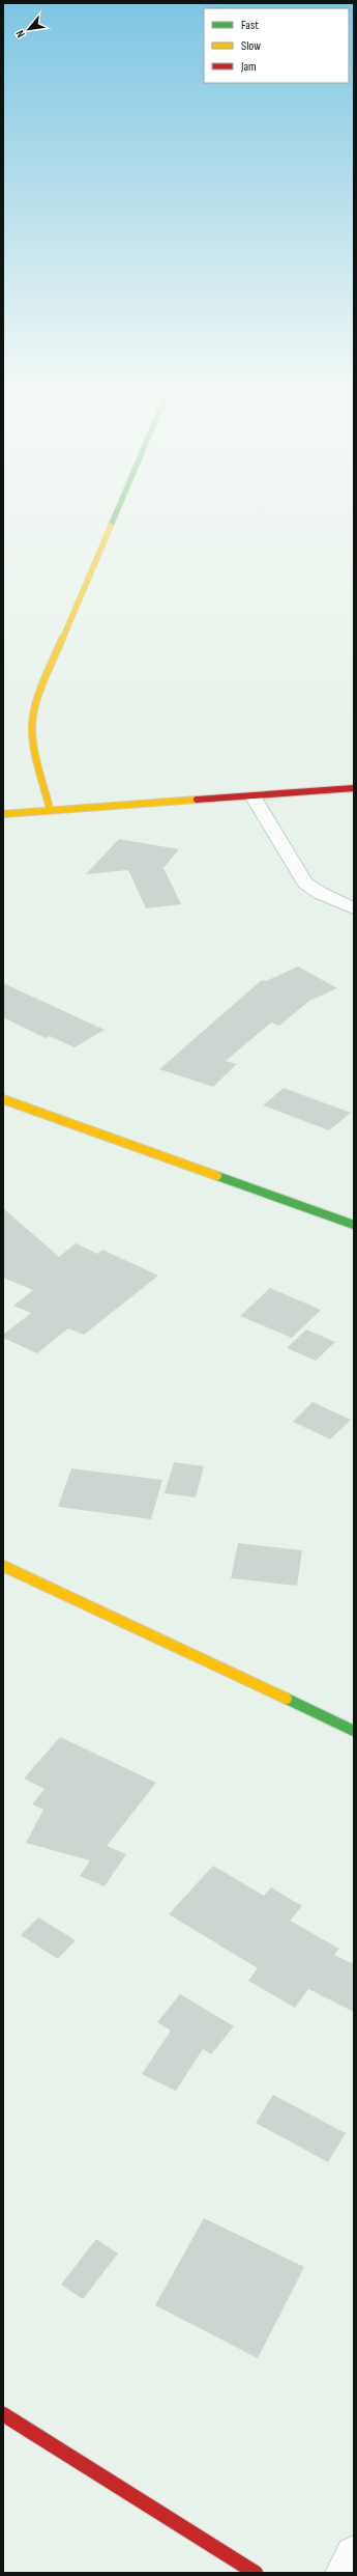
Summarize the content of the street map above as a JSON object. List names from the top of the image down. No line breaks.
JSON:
{"legend":["Fast","Slow","Jam"],"north":"bottom left"}
